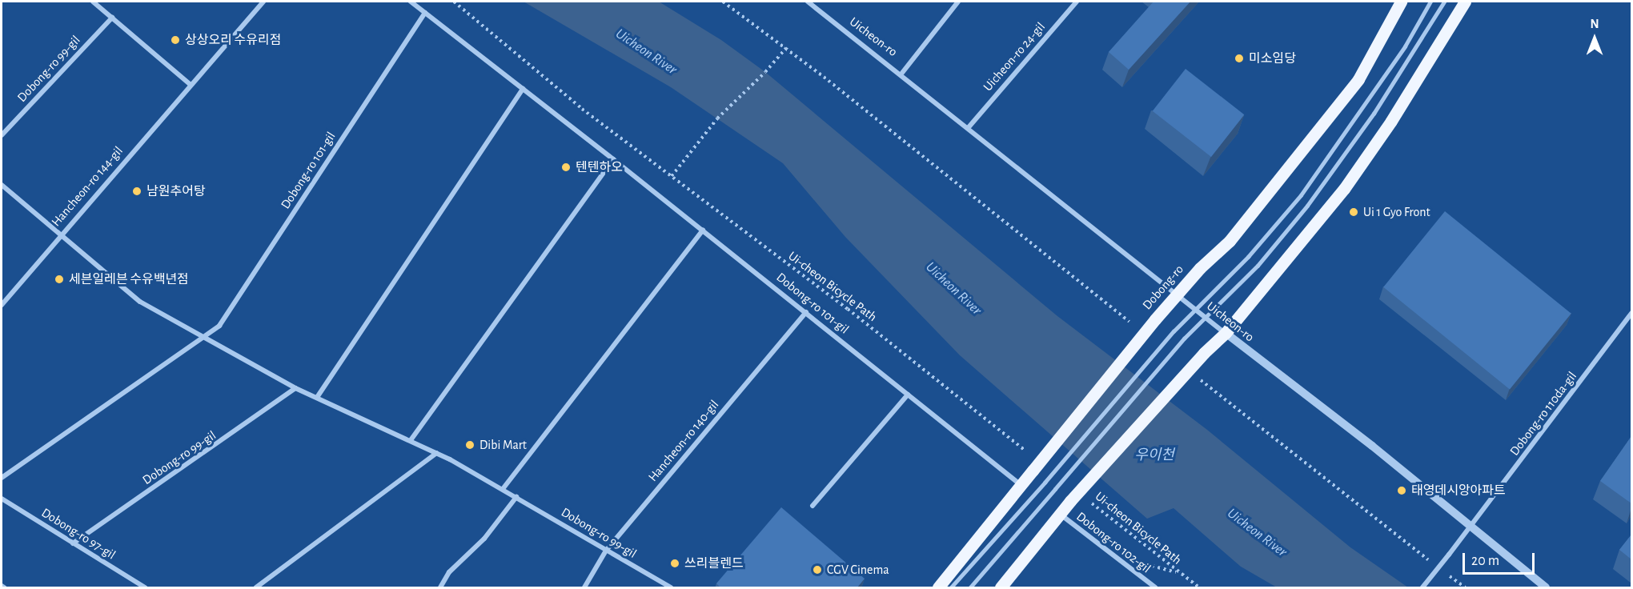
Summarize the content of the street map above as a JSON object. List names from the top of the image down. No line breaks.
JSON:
{"streets":{"main road":["Dobong-ro"],"street":["Uicheon-ro","Uicheon-ro 24-gil","Dobong-ro 99-gil","Dobong-ro 101-gil","Hancheon-ro 144-gil","Dobong-ro 110da-gil","Hancheon-ro 140-gil","Dobong-ro 97-gil","Dobong-ro 102-gil"],"path":["Ui-cheon Bicycle Path"]},"crossings":[["Uicheon-ro","Uicheon-ro 24-gil"],["Uicheon-ro","Dobong-ro"],["Uicheon-ro","Dobong-ro 110da-gil"],["Dobong-ro 99-gil","Dobong-ro 101-gil"],["Dobong-ro 99-gil","Hancheon-ro 144-gil"],["Dobong-ro 99-gil","Hancheon-ro 140-gil"],["Dobong-ro 99-gil","Dobong-ro 97-gil"],["Dobong-ro 101-gil","Dobong-ro"],["Dobong-ro 101-gil","Hancheon-ro 140-gil"]],"water":["Uicheon River","우이천"],"places":["상상오리 수유리점","미소임당","텐텐하오","남원추어탕","Ui 1 Gyo Front","세븐일레븐 수유백년점","Dibi Mart","태영데시앙아파트","쓰리블렌드","CGV Cinema"],"scale_bar":"20 m","north":"top"}
